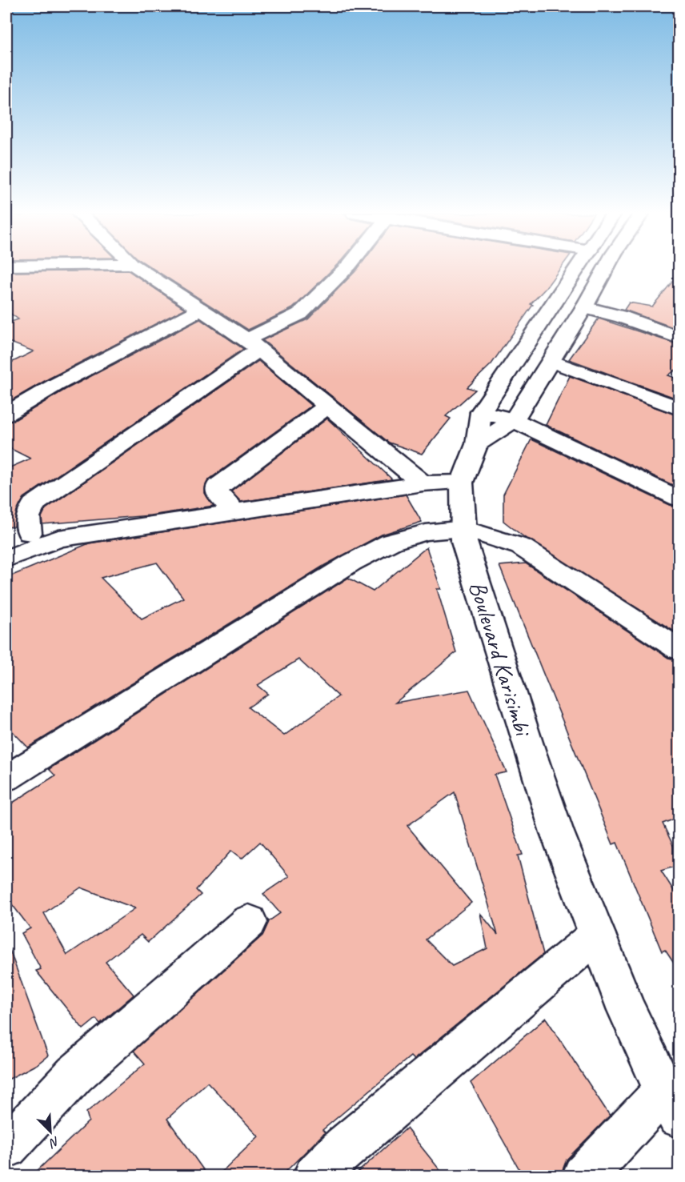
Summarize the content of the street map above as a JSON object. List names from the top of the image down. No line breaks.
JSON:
{"streets":{"street":["Boulevard Karisimbi"]},"north":"bottom right"}
